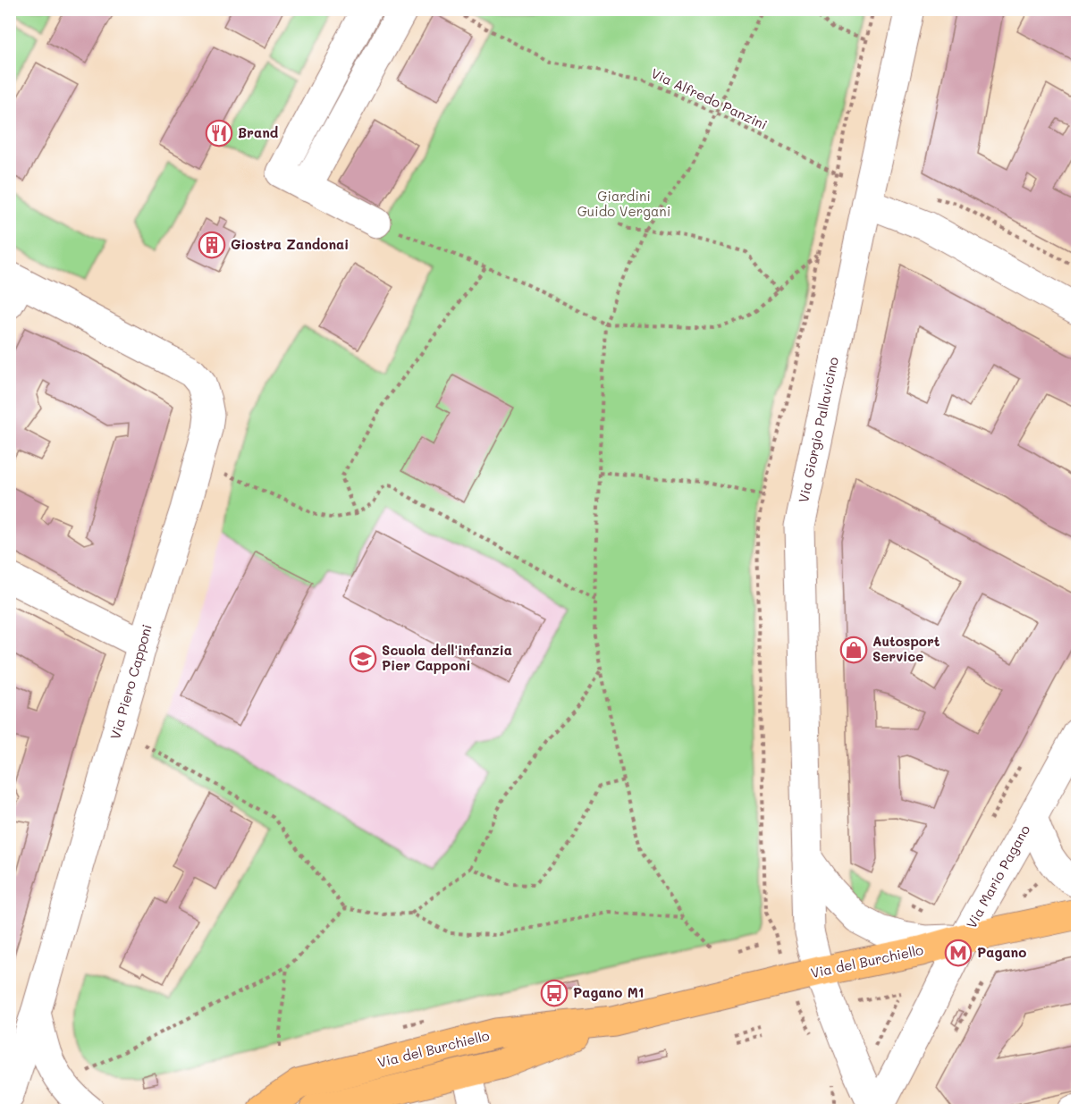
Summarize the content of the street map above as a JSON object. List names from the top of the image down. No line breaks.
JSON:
{"streets":{"main road":["Via del Burchiello"],"street":["Via Giorgio Pallavicino","Via Piero Capponi","Via Mario Pagano"],"path":["Via Alfredo Panzini"]},"crossings":[["Via Giorgio Pallavicino","Via Mario Pagano"],["Via Giorgio Pallavicino","Via del Burchiello"],["Via Mario Pagano","Via del Burchiello"]],"parks":["Giardini Guido Vergani"],"places":{"restaurant":["Brand"],"building":["Giostra Zandonai"],"shop":["Autosport Service"],"school or university":["Scuola dell'infanzia Pier Capponi"],"metro station":["Pagano"],"bus stop":["Pagano M1"]}}
